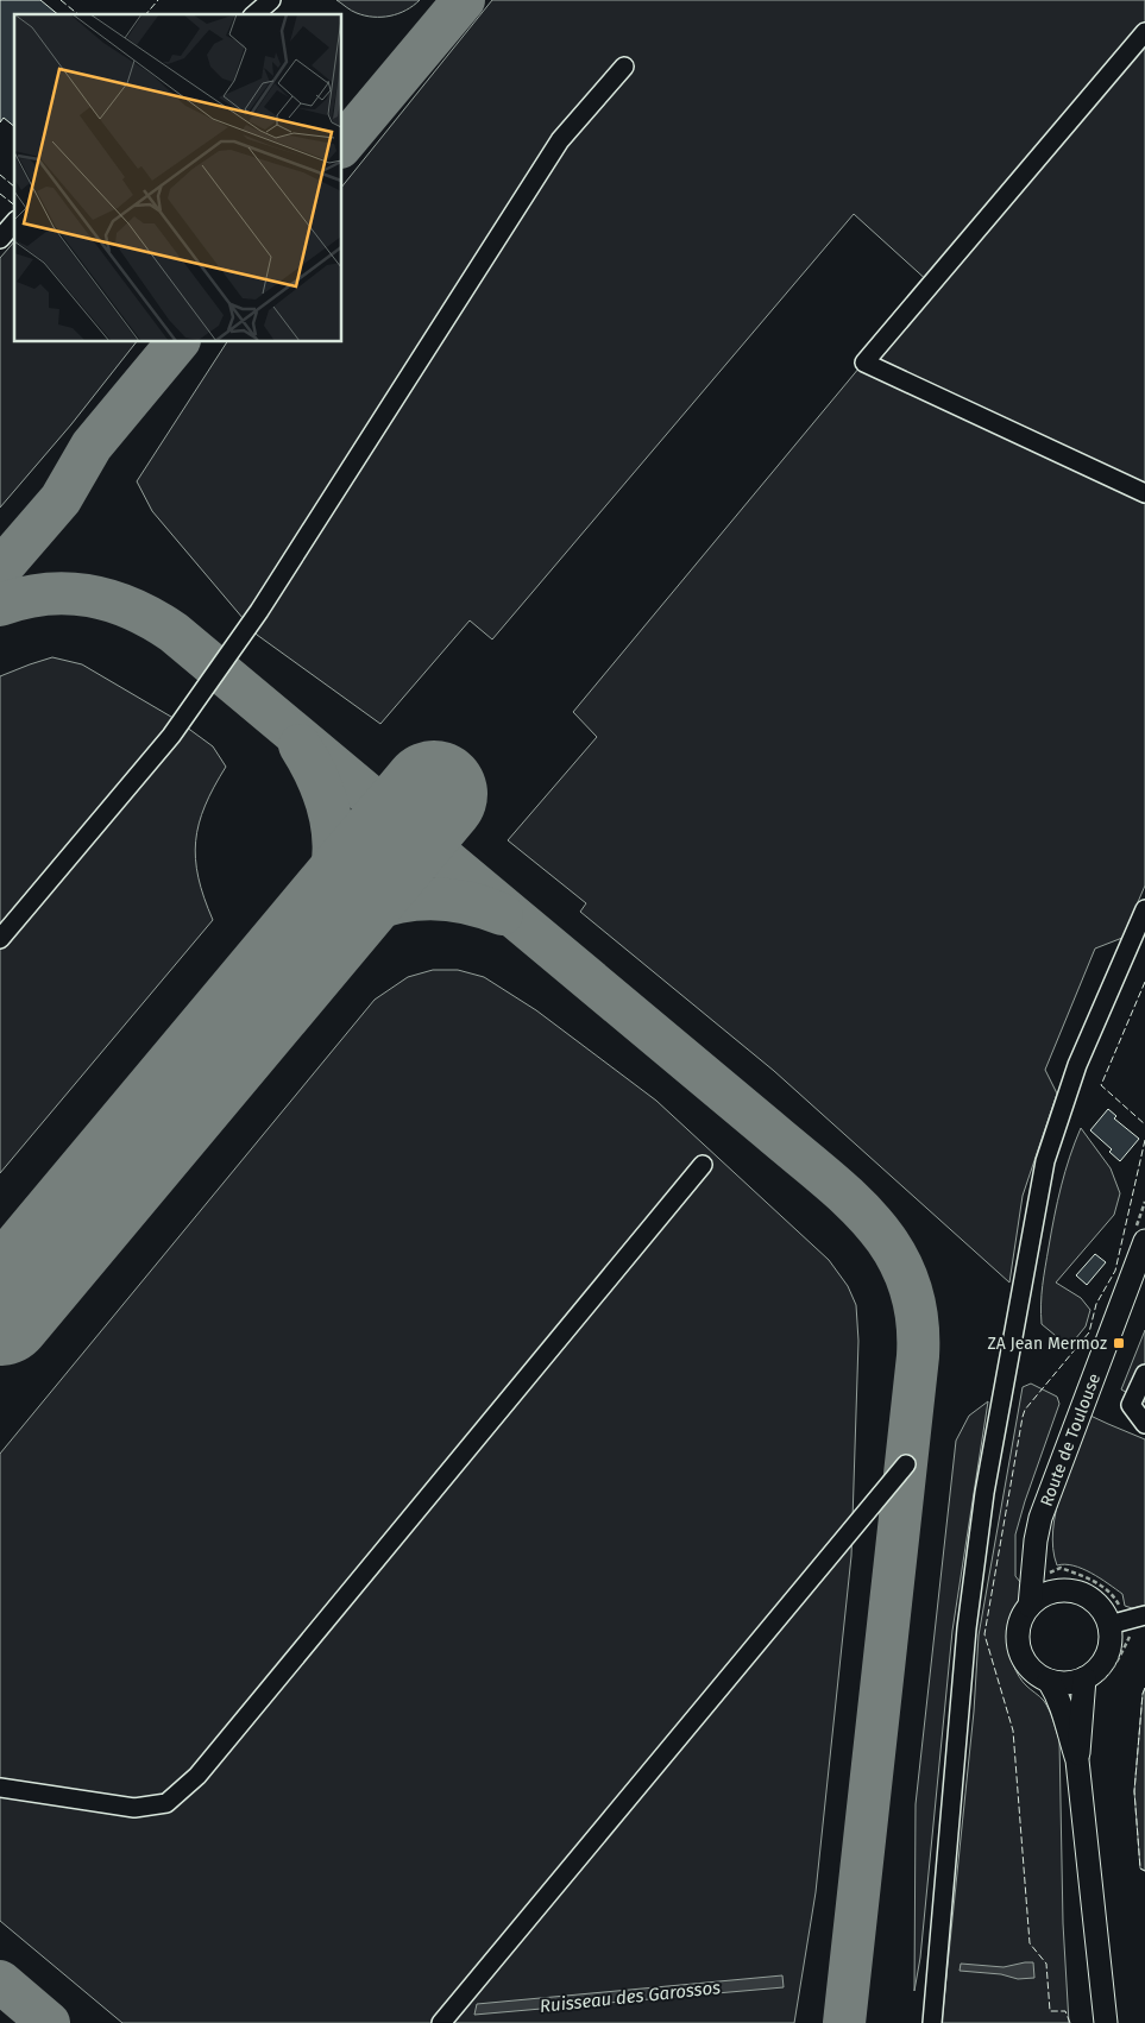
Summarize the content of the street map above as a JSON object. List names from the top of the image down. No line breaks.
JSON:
{"streets":{"main road":["Route de Toulouse"]},"water":["Ruisseau des Garossos"],"places":{"transit":["ZA Jean Mermoz"]}}
